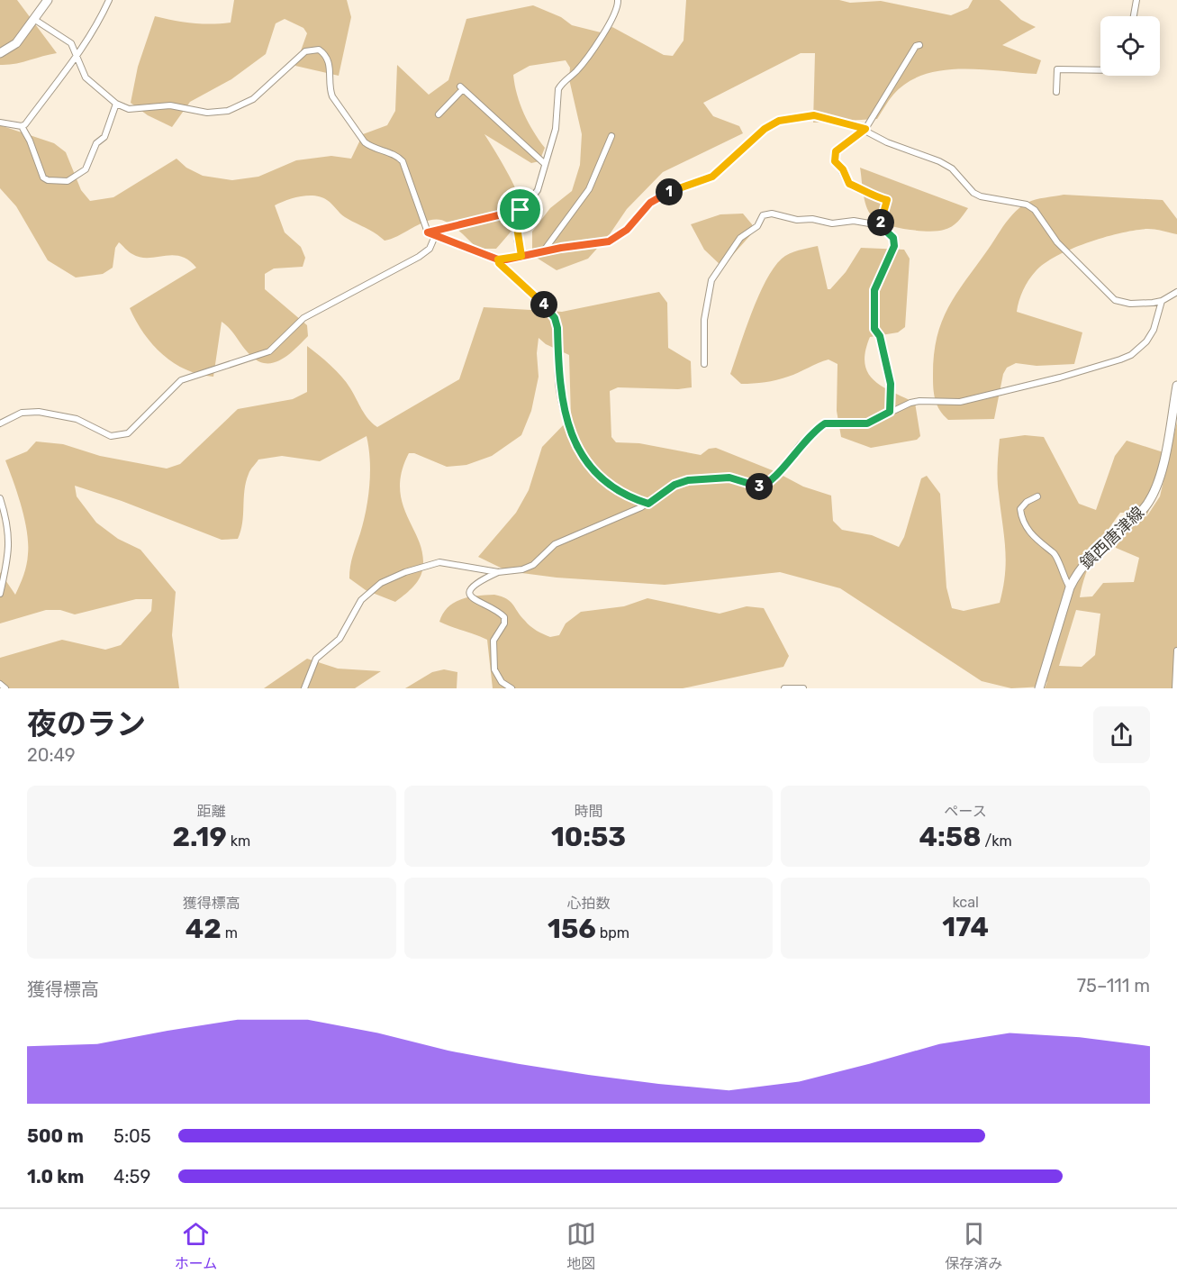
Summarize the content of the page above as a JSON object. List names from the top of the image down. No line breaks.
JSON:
{"streets":{"main road":["鎮西唐津線"]},"page":{"pins":["1","2","4","3"],"heading":["夜のラン","20:49"],"stats":[["距離","2.19 km"],["時間","10:53"],["ペース","4:58 /km"],["獲得標高","42 m"],["心拍数","156 bpm"],["kcal","174"]],"chart":["獲得標高","75–111 m"],"list":[{"name":"500 m","note":"5:05"},{"name":"1.0 km","note":"4:59"}],"tabs":["ホーム","地図","保存済み"]}}
